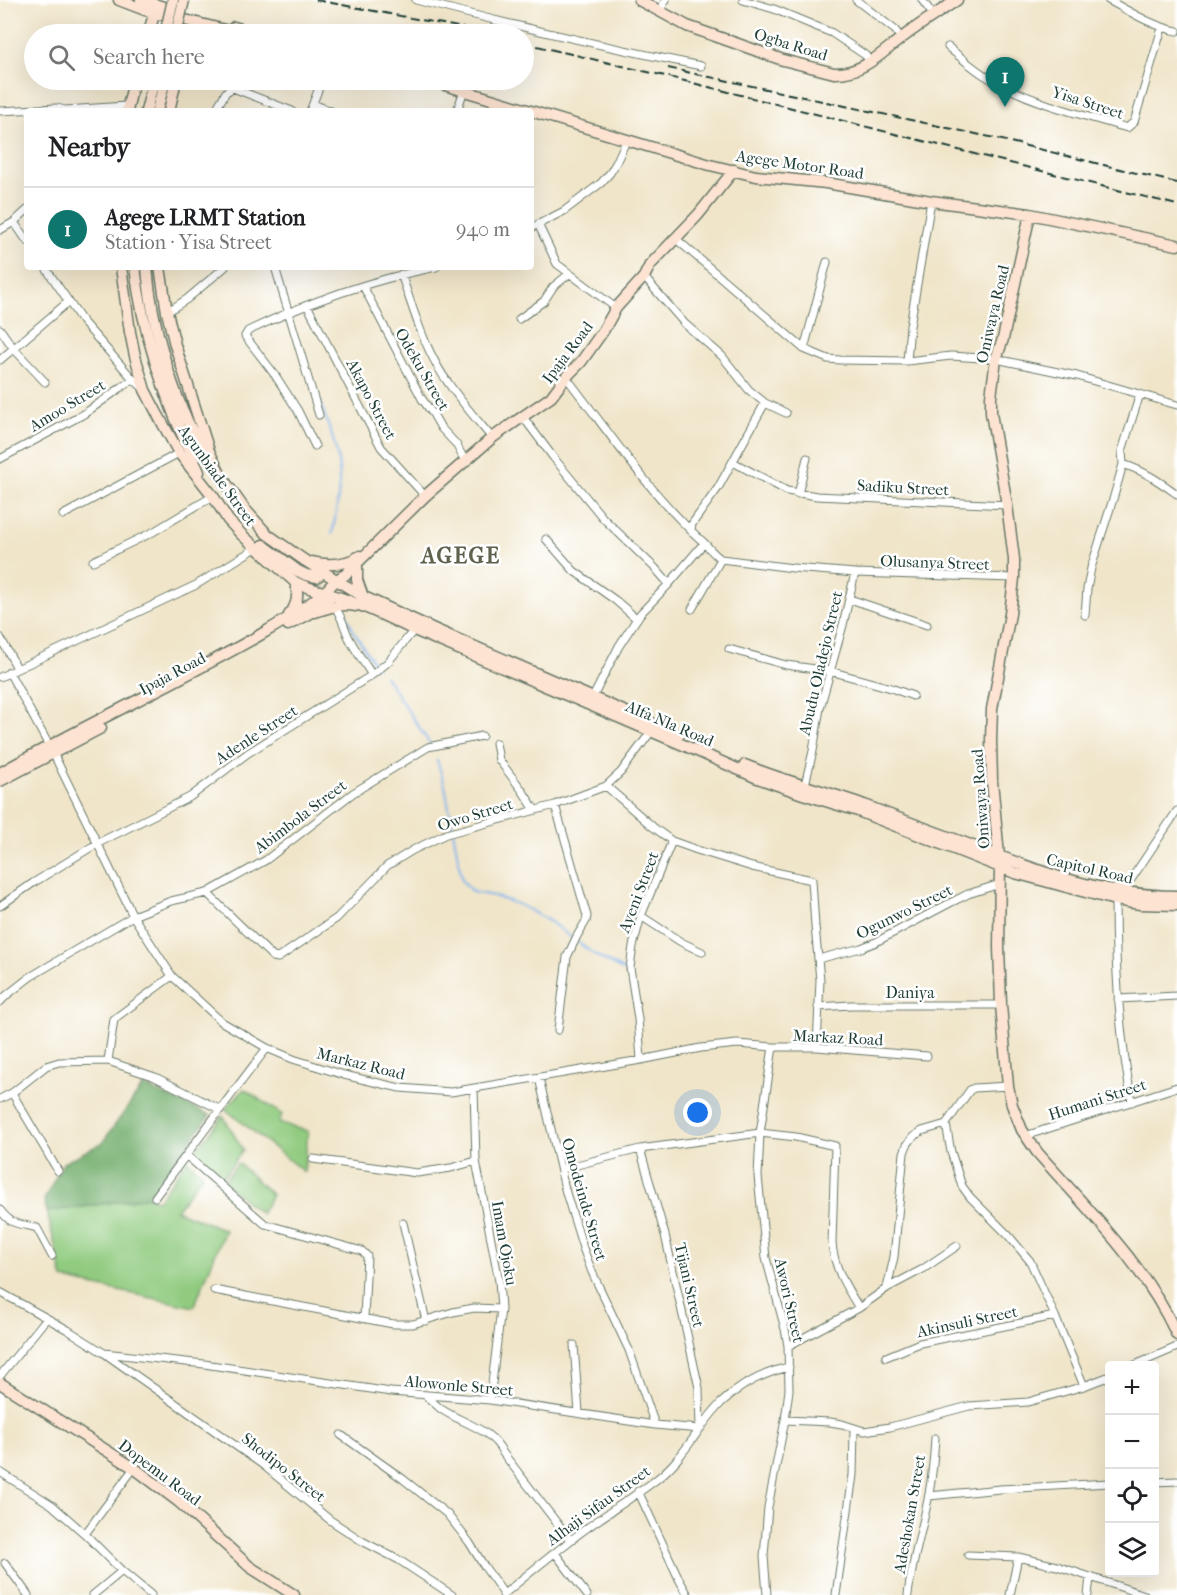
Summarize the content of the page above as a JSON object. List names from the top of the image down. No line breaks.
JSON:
{"streets":{"main road":["Ogba Road","Agege Motor Road","Oniwaya Road","Ipaja Road","Agunbiade Street","Alfa Nla Road","Capitol Road","Dopemu Road"],"street":["Yisa Street","Odeku Street","Akapo Street","Amoo Street","Sadiku Street","Olusanya Street","Abudu Oladejo Street","Adenle Street","Owo Street","Abimbola Street","Ayeni Street","Ogunwo Street","Daniya","Markaz Road","Humani Street","Omodeinde Street","Imam Ojoku","Tijani Street","Awori Street","Akinsuli Street","Alowonle Street","Shodipo Street","Alhaji Sifau Street","Adeshokan Street"]},"crossings":[["Agege Motor Road","Oniwaya Road"],["Agege Motor Road","Ipaja Road"],["Oniwaya Road","Sadiku Street"],["Oniwaya Road","Olusanya Street"],["Oniwaya Road","Alfa Nla Road"],["Oniwaya Road","Capitol Road"],["Oniwaya Road","Ogunwo Street"],["Oniwaya Road","Daniya"],["Oniwaya Road","Humani Street"],["Ipaja Road","Odeku Street"],["Ipaja Road","Akapo Street"],["Ipaja Road","Agunbiade Street"],["Ipaja Road","Alfa Nla Road"],["Ipaja Road","Markaz Road"],["Agunbiade Street","Alfa Nla Road"],["Olusanya Street","Abudu Oladejo Street"],["Abudu Oladejo Street","Alfa Nla Road"],["Alfa Nla Road","Adenle Street"],["Alfa Nla Road","Owo Street"],["Alfa Nla Road","Capitol Road"],["Adenle Street","Markaz Road"],["Owo Street","Abimbola Street"],["Abimbola Street","Markaz Road"],["Ayeni Street","Markaz Road"],["Markaz Road","Omodeinde Street"],["Markaz Road","Imam Ojoku"],["Markaz Road","Awori Street"],["Omodeinde Street","Alowonle Street"],["Imam Ojoku","Alowonle Street"],["Tijani Street","Alowonle Street"],["Tijani Street","Alhaji Sifau Street"],["Alowonle Street","Shodipo Street"],["Alowonle Street","Alhaji Sifau Street"]],"districts":["AGEGE"],"page":{"search":"Search here","pins":"1","heading":"Nearby","list":[{"mark":"1","name":"Agege LRMT Station","note":"Station · Yisa Street","value":"940 m"}],"map_buttons":["+","−"]}}
